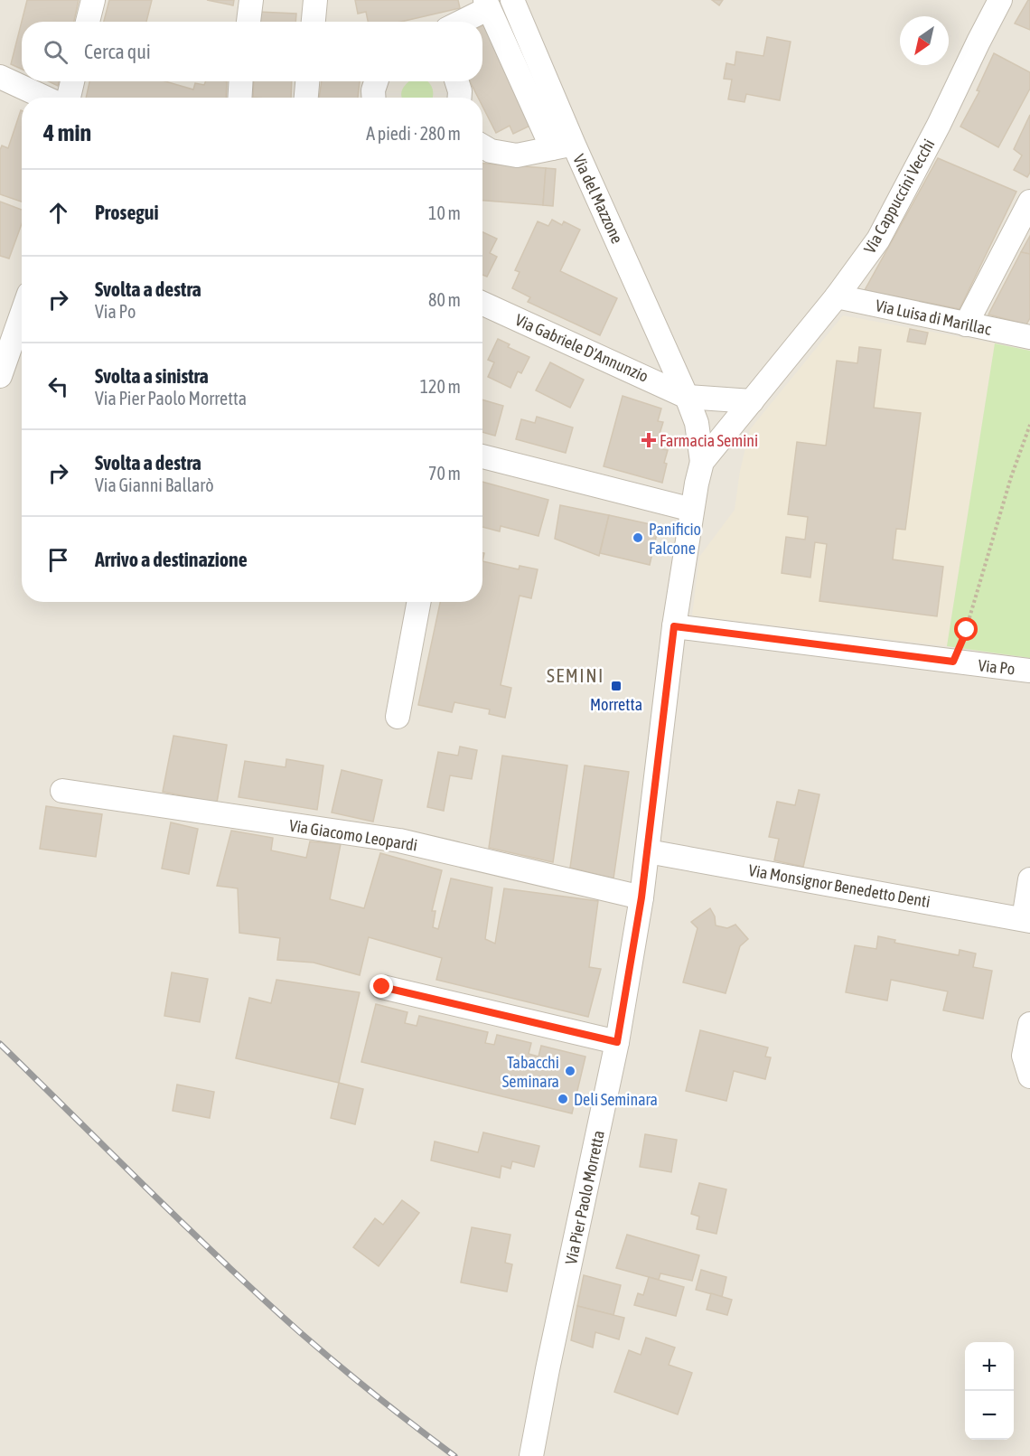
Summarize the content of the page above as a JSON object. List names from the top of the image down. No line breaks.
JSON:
{"streets":{"street":["Via Cappuccini Vecchi","Via del Mazzone","Via Luisa di Marillac","Via Gabriele D'Annunzio","Via Po","Via Giacomo Leopardi","Via Monsignor Benedetto Denti","Via Pier Paolo Morretta"]},"crossings":[["Via Cappuccini Vecchi","Via Luisa di Marillac"],["Via Cappuccini Vecchi","Via Gabriele D'Annunzio"],["Via Cappuccini Vecchi","Via Pier Paolo Morretta"],["Via del Mazzone","Via Gabriele D'Annunzio"],["Via del Mazzone","Via Pier Paolo Morretta"],["Via Gabriele D'Annunzio","Via Pier Paolo Morretta"],["Via Po","Via Pier Paolo Morretta"],["Via Giacomo Leopardi","Via Pier Paolo Morretta"],["Via Monsignor Benedetto Denti","Via Pier Paolo Morretta"]],"districts":["SEMINI"],"places":{"health":["Farmacia Semini"],"other":["Panificio Falcone","Tabacchi Seminara","Deli Seminara"],"transit":["Morretta"]},"north":"bottom left","page":{"search":"Cerca qui","heading":["4 min","A piedi · 280 m"],"list":[["Prosegui","10 m"],["Svolta a destra","Via Po","80 m"],["Svolta a sinistra","Via Pier Paolo Morretta","120 m"],["Svolta a destra","Via Gianni Ballarò","70 m"],"Arrivo a destinazione"],"map_buttons":["+","−"]}}
